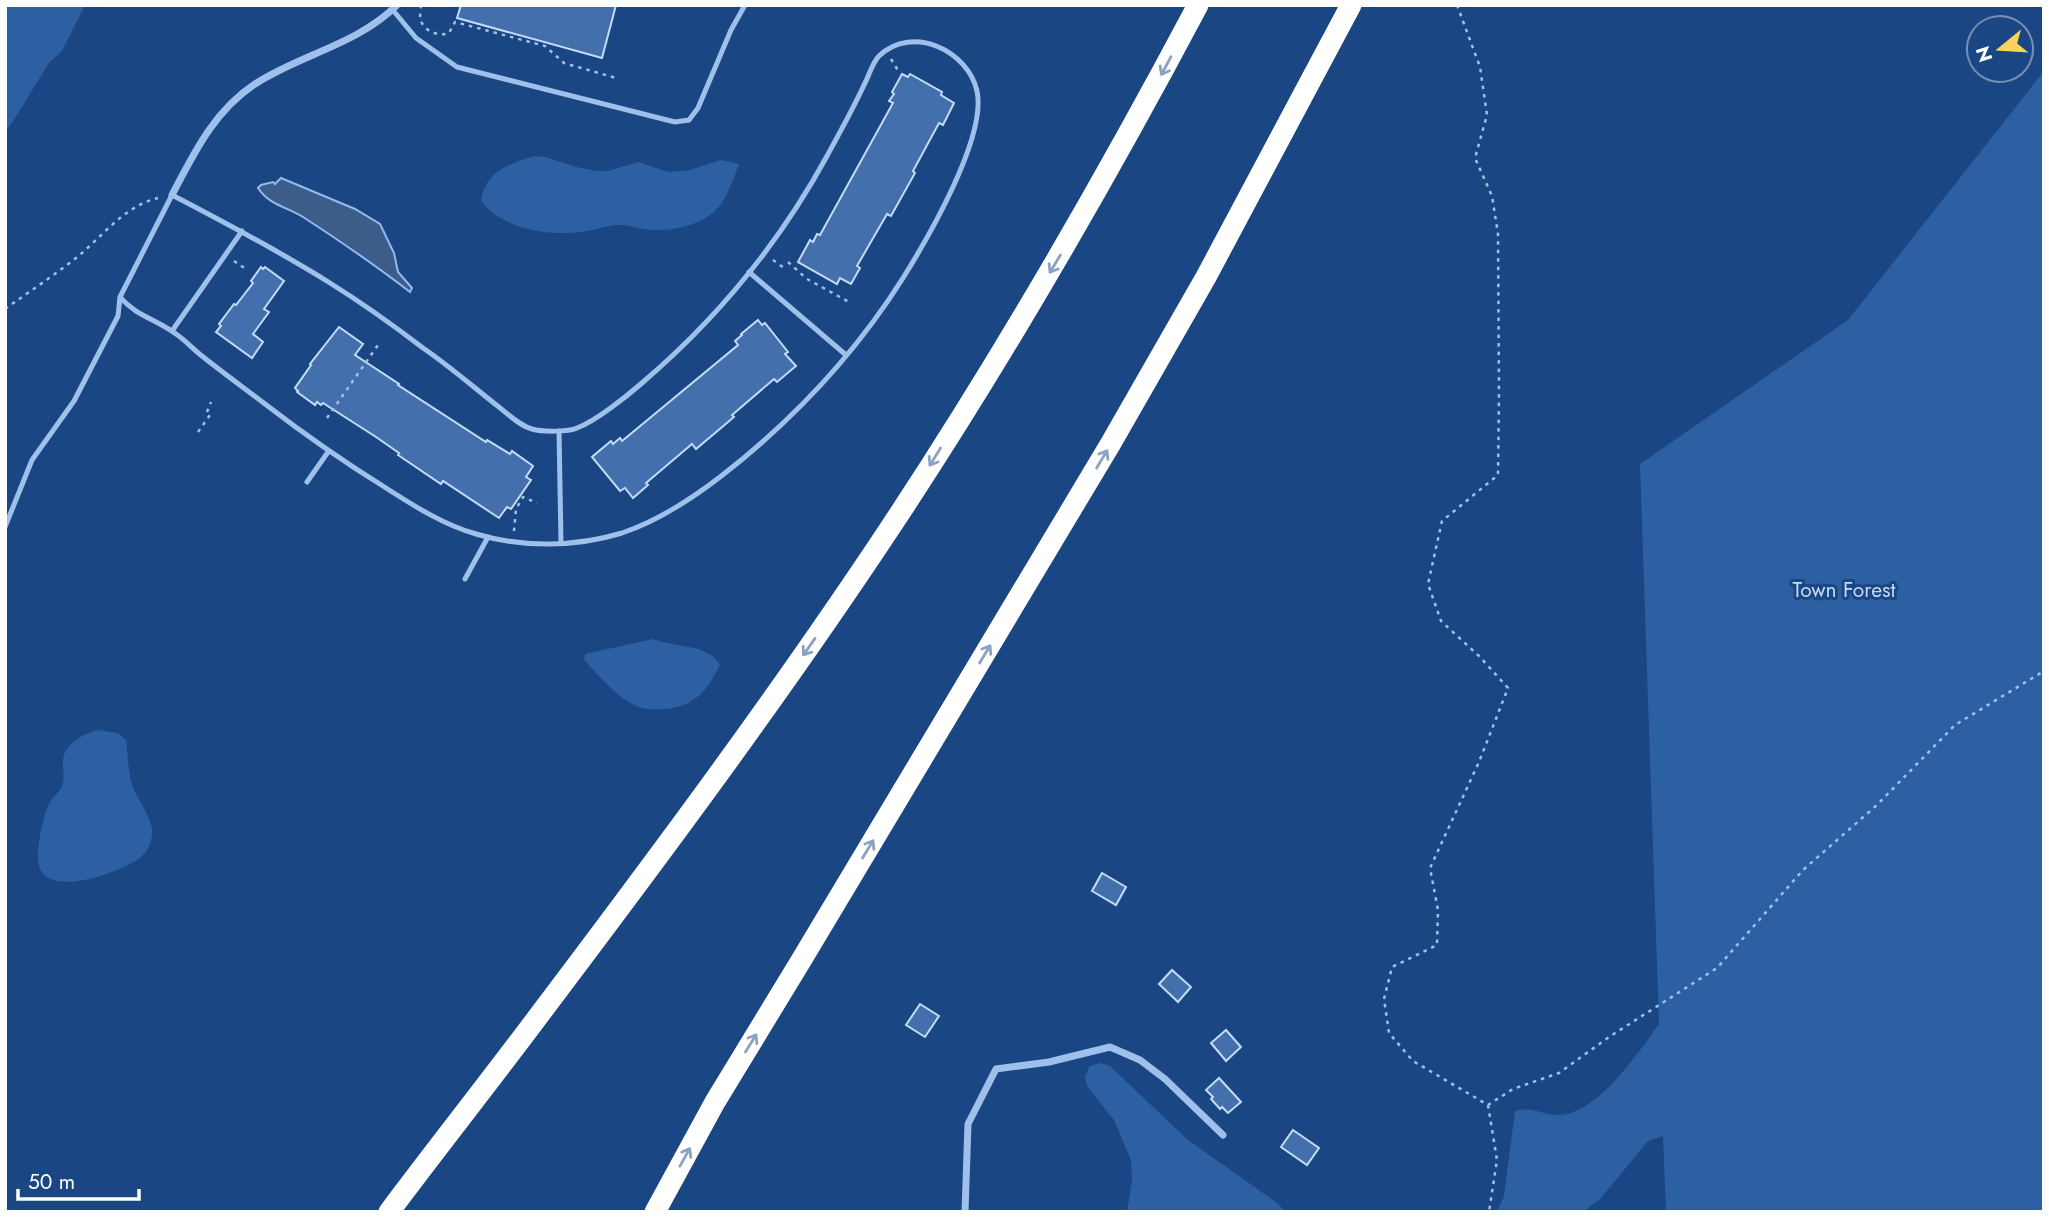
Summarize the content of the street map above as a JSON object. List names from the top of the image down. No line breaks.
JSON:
{"parks":["Town Forest"],"scale_bar":"50 m","north":"left"}
